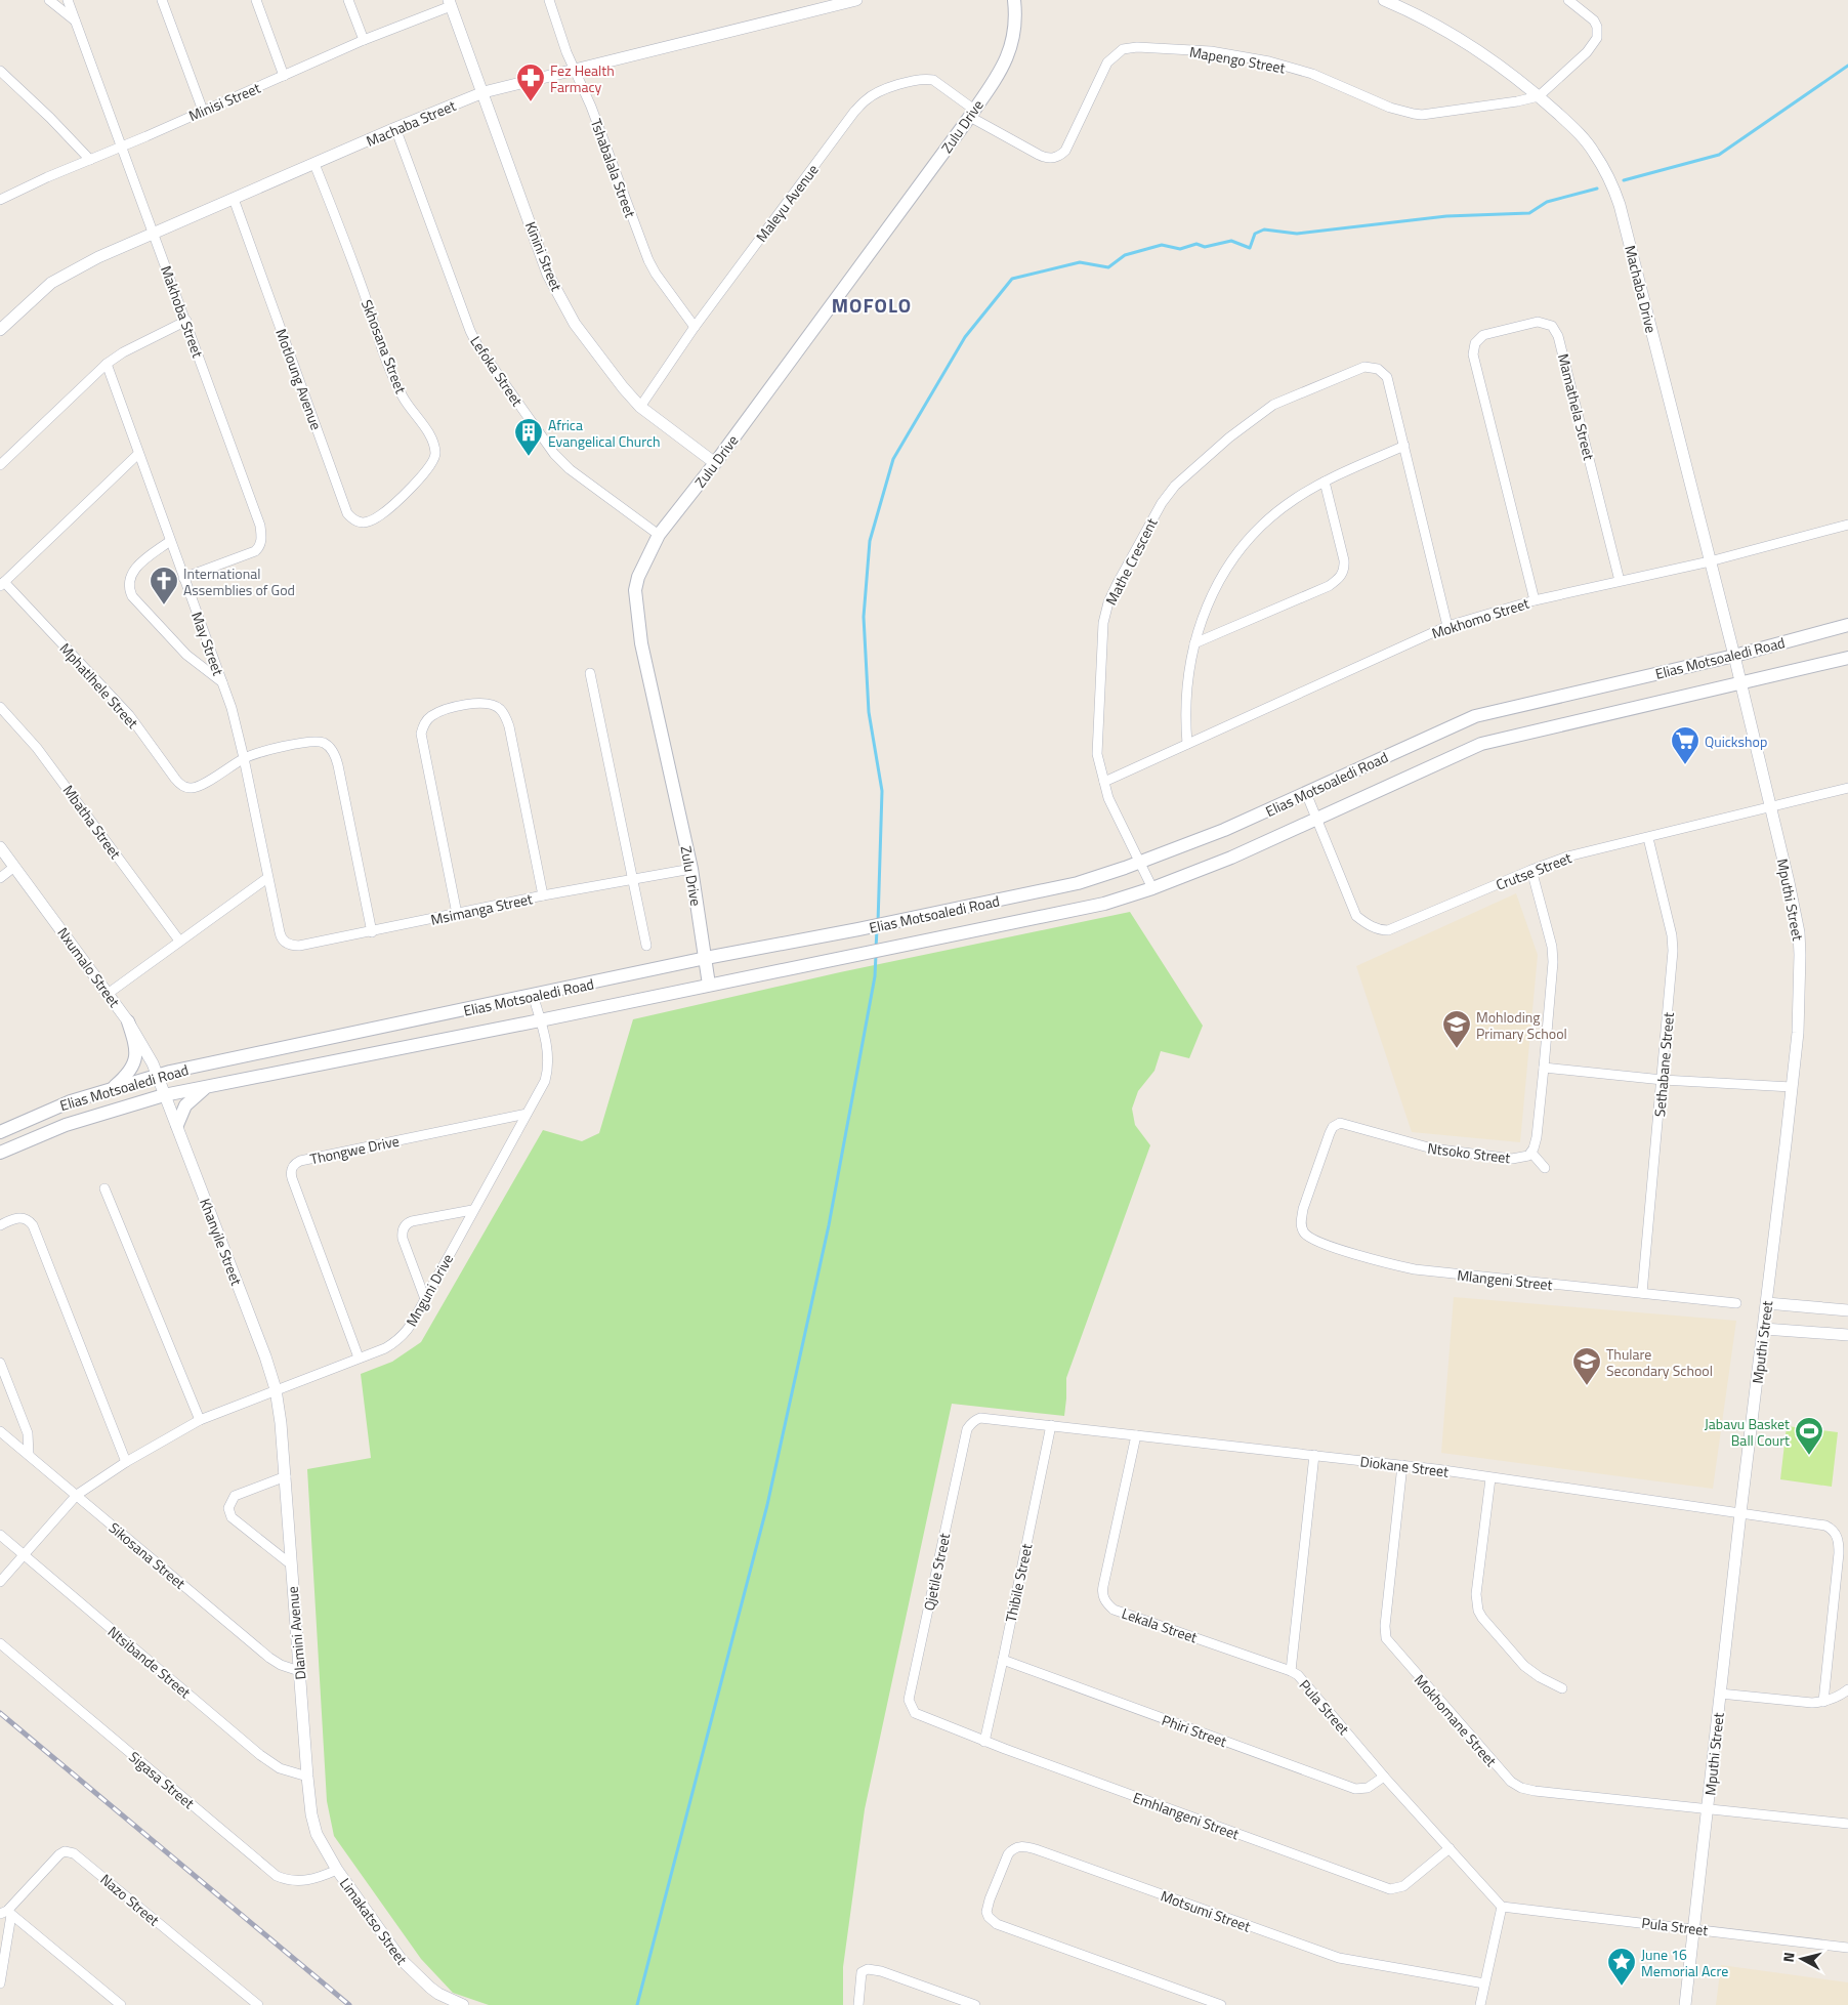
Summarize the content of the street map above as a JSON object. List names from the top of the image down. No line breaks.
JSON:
{"streets":{"main road":["Zulu Drive","Elias Motsoaledi Road"],"street":["Mapengo Street","Minisi Street","Machaba Street","Tshabalala Street","Maleyu Avenue","Kinini Street","Machaba Drive","Makhoba Street","Skhosana Street","Lefoka Street","Motloung Avenue","Mamathela Street","Mathe Crescent","Mokhomo Street","May Street","Mphatlhele Street","Mbatha Street","Crutse Street","Mputhi Street","Msimanga Street","Nxumalo Street","Sethabane Street","Thongwe Drive","Ntsoko Street","Khanyile Street","Mlangeni Street","Mnguni Drive","Diokane Street","Sikosana Street","Qjetile Street","Thibile Street","Lekala Street","Dlamini Avenue","Ntsibande Street","Pula Street","Mokhomane Street","Phiri Street","Sigasa Street","Emhlangeni Street","Nazo Street","Motsumi Street","Limakatso Street"]},"crossings":[["Mapengo Street","Zulu Drive"],["Mapengo Street","Maleyu Avenue"],["Mapengo Street","Machaba Drive"],["Minisi Street","Kinini Street"],["Minisi Street","Makhoba Street"],["Machaba Street","Tshabalala Street"],["Machaba Street","Kinini Street"],["Machaba Street","Makhoba Street"],["Machaba Street","Skhosana Street"],["Machaba Street","Lefoka Street"],["Machaba Street","Motloung Avenue"],["Zulu Drive","Maleyu Avenue"],["Zulu Drive","Kinini Street"],["Zulu Drive","Lefoka Street"],["Zulu Drive","Elias Motsoaledi Road"],["Zulu Drive","Msimanga Street"],["Tshabalala Street","Maleyu Avenue"],["Maleyu Avenue","Kinini Street"],["Machaba Drive","Mokhomo Street"],["Machaba Drive","Elias Motsoaledi Road"],["Machaba Drive","Mputhi Street"],["Makhoba Street","May Street"],["Skhosana Street","Motloung Avenue"],["Mamathela Street","Mokhomo Street"],["Mathe Crescent","Mokhomo Street"],["Mathe Crescent","Elias Motsoaledi Road"],["May Street","Mphatlhele Street"],["May Street","Msimanga Street"],["Elias Motsoaledi Road","Crutse Street"],["Elias Motsoaledi Road","Mputhi Street"],["Elias Motsoaledi Road","Nxumalo Street"],["Elias Motsoaledi Road","Khanyile Street"],["Elias Motsoaledi Road","Mnguni Drive"],["Crutse Street","Mputhi Street"],["Crutse Street","Sethabane Street"],["Crutse Street","Ntsoko Street"],["Mputhi Street","Diokane Street"],["Mputhi Street","Pula Street"],["Mputhi Street","Mokhomane Street"],["Nxumalo Street","Khanyile Street"],["Sethabane Street","Mlangeni Street"],["Thongwe Drive","Mnguni Drive"],["Ntsoko Street","Mlangeni Street"],["Khanyile Street","Mnguni Drive"],["Khanyile Street","Dlamini Avenue"],["Mnguni Drive","Sikosana Street"],["Mnguni Drive","Dlamini Avenue"],["Mnguni Drive","Ntsibande Street"],["Diokane Street","Qjetile Street"],["Diokane Street","Thibile Street"],["Diokane Street","Lekala Street"],["Diokane Street","Pula Street"],["Diokane Street","Mokhomane Street"],["Sikosana Street","Dlamini Avenue"],["Qjetile Street","Emhlangeni Street"],["Thibile Street","Phiri Street"],["Thibile Street","Emhlangeni Street"],["Lekala Street","Pula Street"],["Dlamini Avenue","Ntsibande Street"],["Dlamini Avenue","Sigasa Street"],["Dlamini Avenue","Limakatso Street"],["Pula Street","Phiri Street"],["Pula Street","Emhlangeni Street"],["Sigasa Street","Limakatso Street"]],"districts":["MOFOLO"],"places":{"pharmacy":["Fez Health Farmacy"],"building":["Africa Evangelical Church"],"church":["International Assemblies of God"],"supermarket":["Quickshop"],"school or university":["Mohloding Primary School","Thulare Secondary School"],"sports":["Jabavu Basket Ball Court"],"place":["June 16 Memorial Acre"]},"north":"left"}
